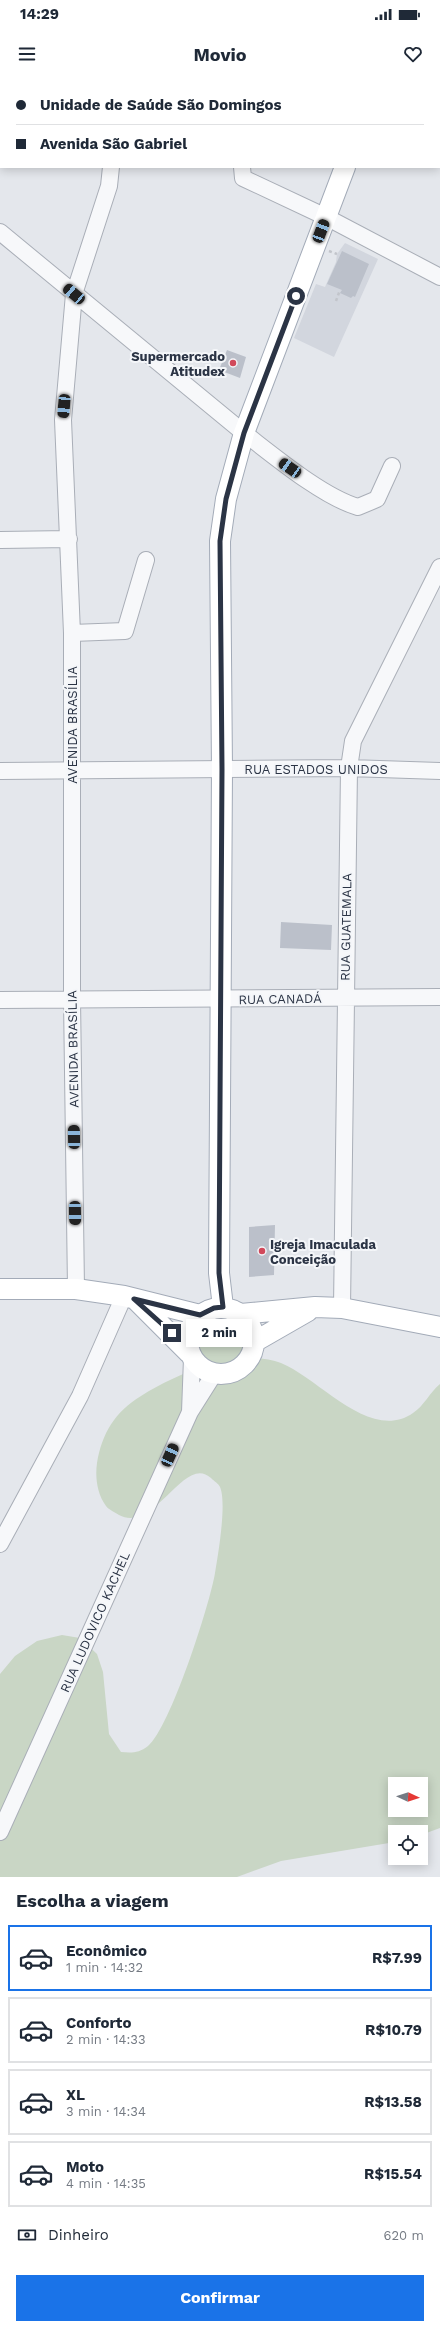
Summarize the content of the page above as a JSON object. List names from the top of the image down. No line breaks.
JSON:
{"streets":{"street":["AVENIDA BRASÍLIA","RUA ESTADOS UNIDOS","RUA GUATEMALA","RUA CANADÁ","RUA LUDOVICO KACHEL"]},"crossings":[["AVENIDA BRASÍLIA","RUA ESTADOS UNIDOS"],["AVENIDA BRASÍLIA","RUA CANADÁ"],["RUA ESTADOS UNIDOS","RUA GUATEMALA"],["RUA GUATEMALA","RUA CANADÁ"]],"places":["Supermercado Atitudex","Igreja Imaculada Conceição"],"north":"right","page":{"status":"14:29","header":"Movio","banner":["Unidade de Saúde São Domingos","Avenida São Gabriel"],"bubble":"2 min","heading":"Escolha a viagem","list":[{"name":"Econômico","note":"1 min · 14:32","value":"R$7.99"},{"name":"Conforto","note":"2 min · 14:33","value":"R$10.79"},{"name":"XL","note":"3 min · 14:34","value":"R$13.58"},{"name":"Moto","note":"4 min · 14:35","value":"R$15.54"}],"pay":["Dinheiro","620 m"],"buttons":"Confirmar"}}
